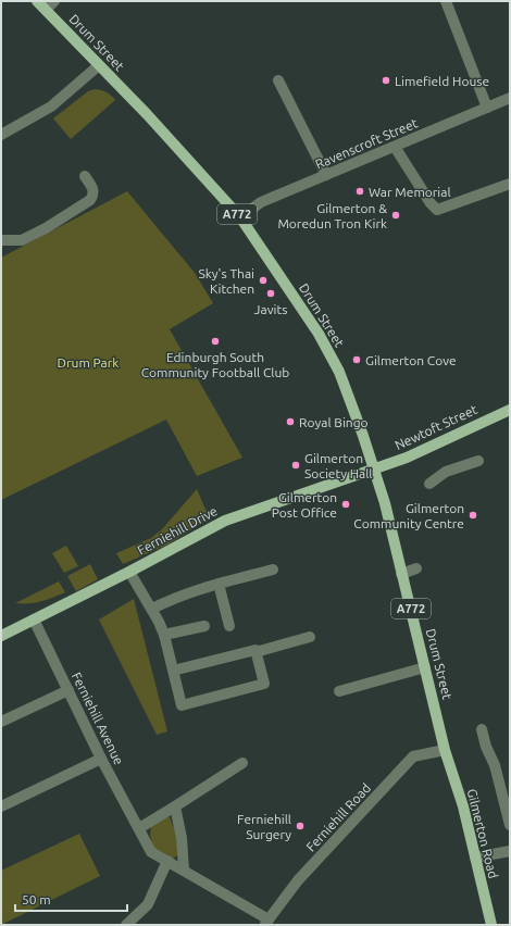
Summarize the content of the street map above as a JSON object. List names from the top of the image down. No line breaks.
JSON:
{"streets":{"main road":["Drum Street","A772","Newtoft Street","Ferniehill Drive","Gilmerton Road"],"street":["Ravenscroft Street","Ferniehill Avenue","Ferniehill Road"]},"crossings":[["Drum Street","Ravenscroft Street"],["Drum Street","Newtoft Street"],["Drum Street","Ferniehill Drive"],["Drum Street","Ferniehill Road"],["Drum Street","Gilmerton Road"],["Newtoft Street","Ferniehill Drive"],["Ferniehill Drive","Ferniehill Avenue"],["Ferniehill Avenue","Ferniehill Road"],["Ferniehill Road","Gilmerton Road"]],"parks":["Drum Park"],"places":["Limefield House","War Memorial","Gilmerton & Moredun Tron Kirk","Sky's Thai Kitchen","Javits","Edinburgh South Community Football Club","Gilmerton Cove","Royal Bingo","Gilmerton Society Hall","Gilmerton Post Office","Gilmerton Community Centre","Ferniehill Surgery"],"scale_bar":"50 m"}
